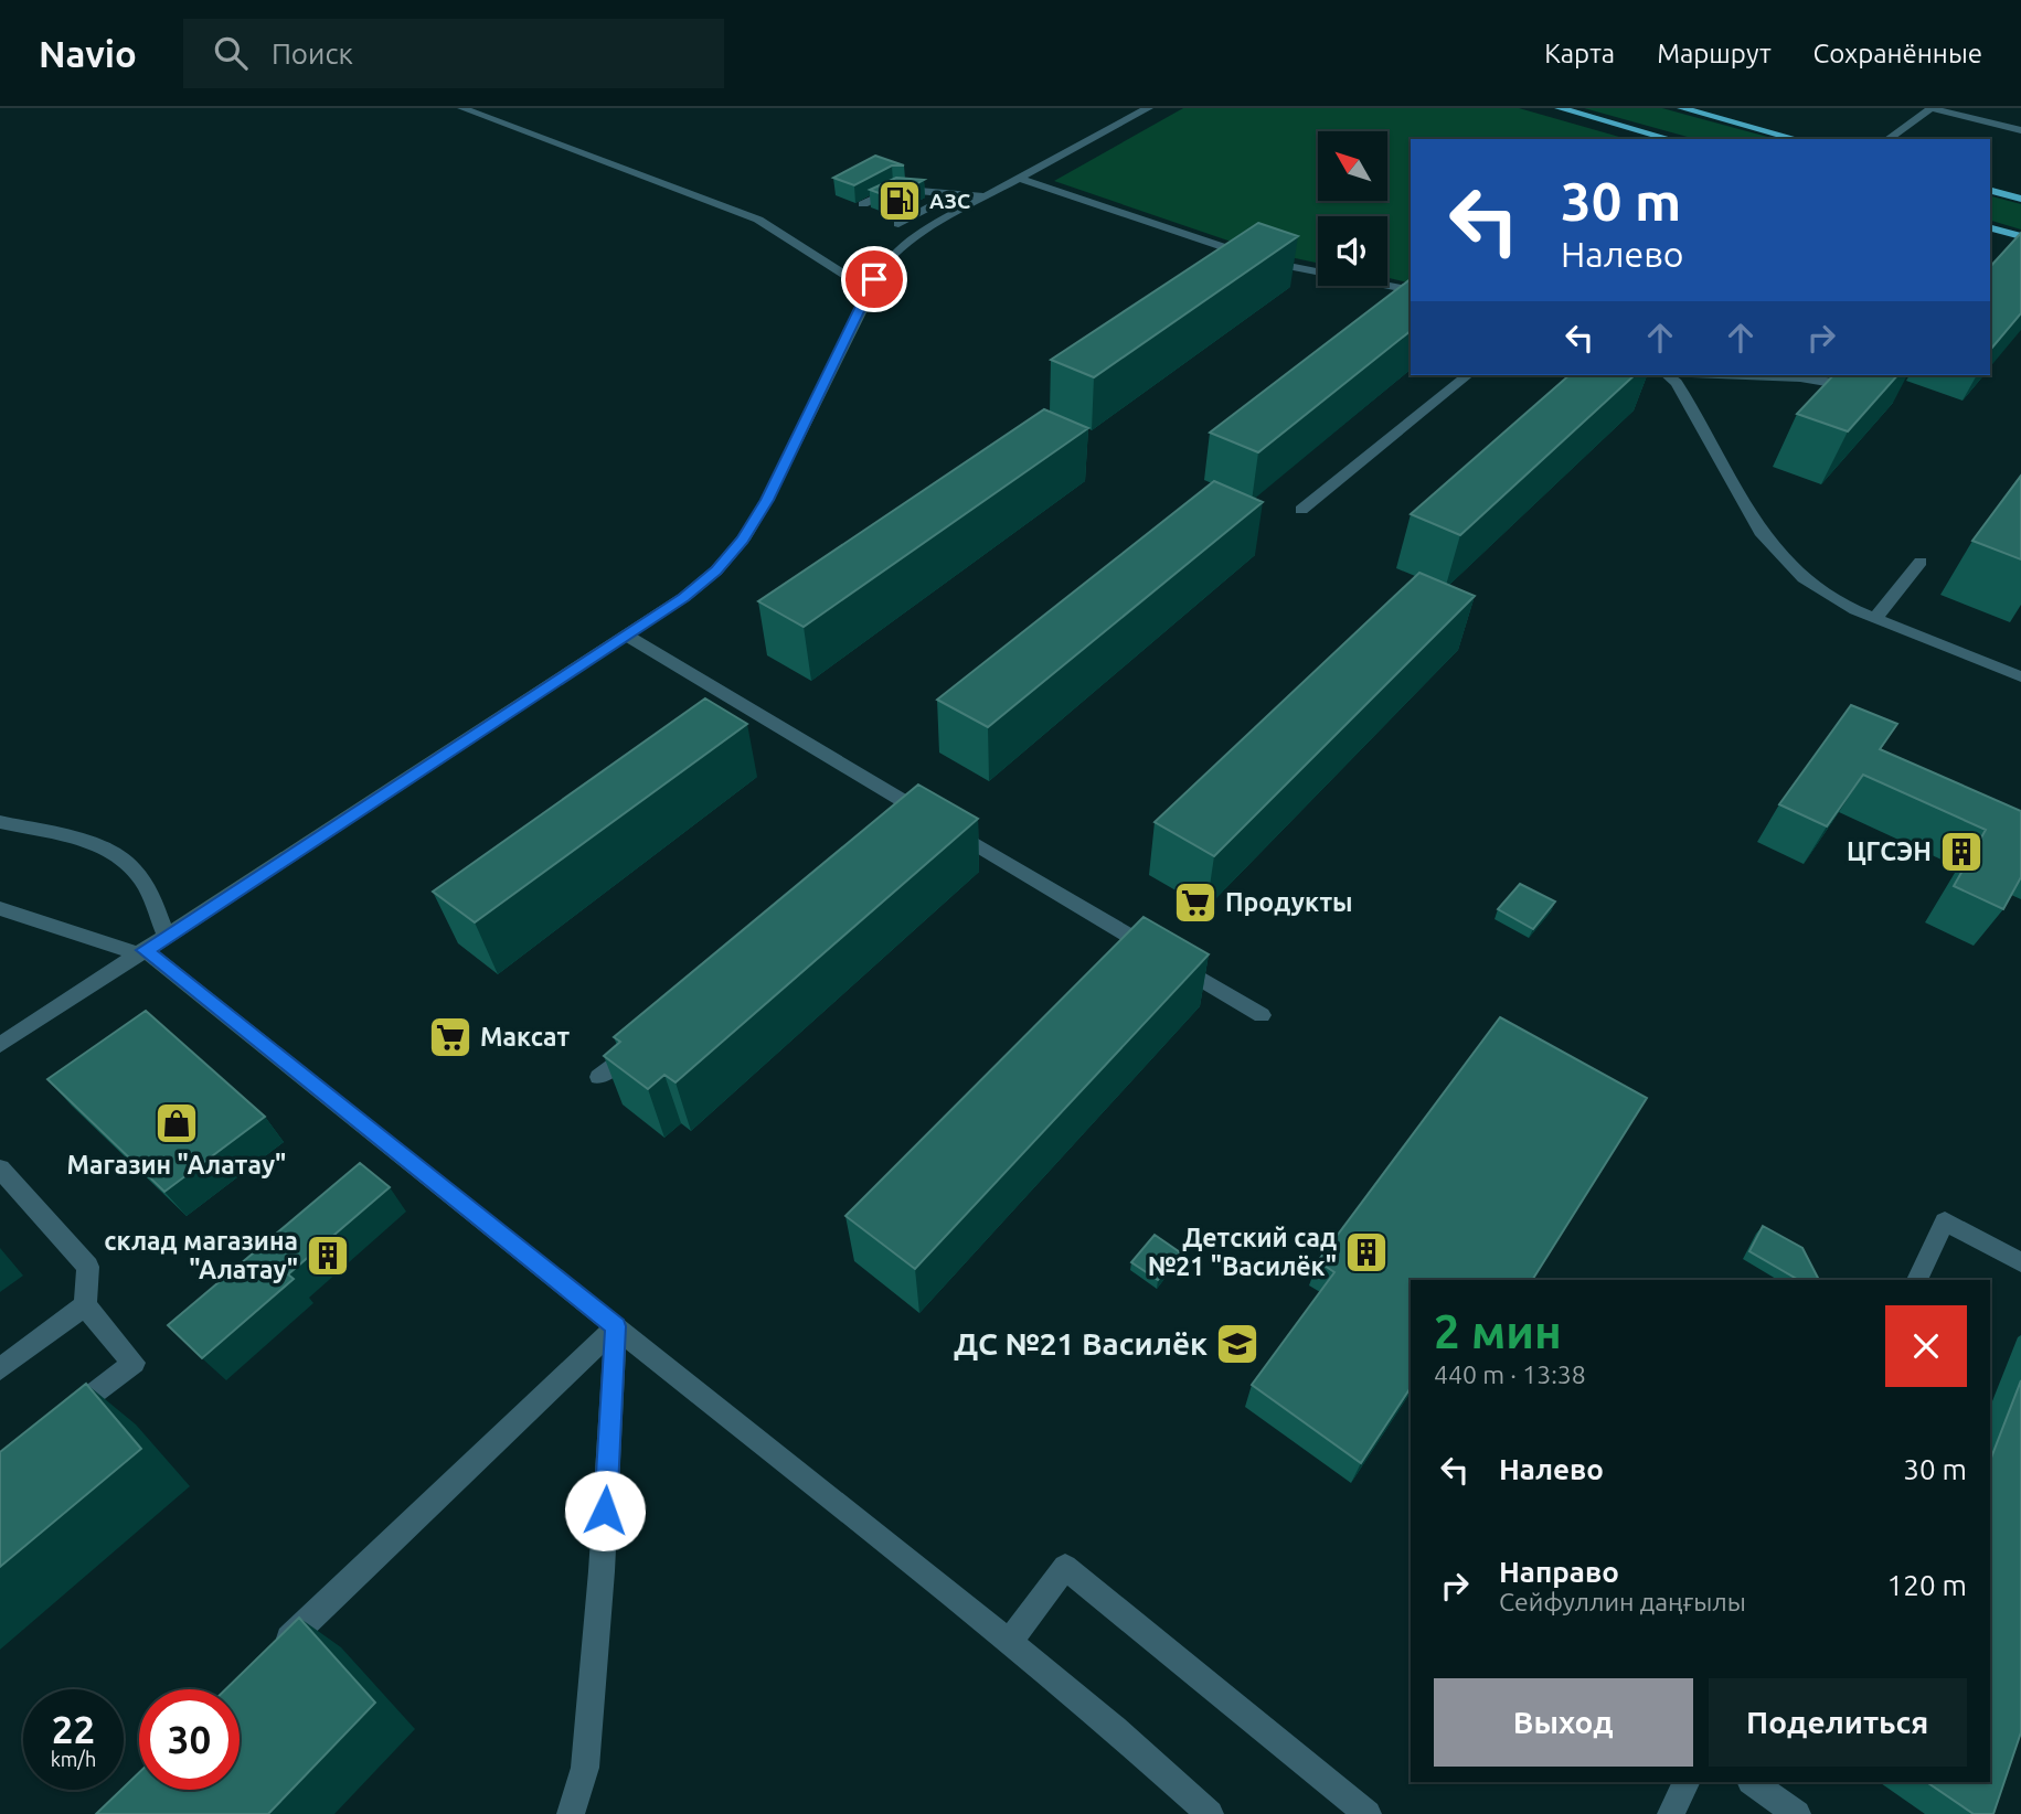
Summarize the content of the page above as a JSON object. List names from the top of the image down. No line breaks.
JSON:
{"places":{"fuel station":["АЗС"],"building":["ЦГСЭН","Детский сад №21 \"Василёк\"","склад магазина \"Алатау\""],"supermarket":["Продукты","Максат"],"shop":["Магазин \"Алатау\""],"school or university":["ДС №21 Василёк"]},"north":"top left","page":{"header":"Navio","search":"Поиск","nav":["Карта","Маршрут","Сохранённые"],"turn":["30 m","Налево"],"heading":["2 мин","440 m · 13:38"],"list":[{"name":"Налево","value":"30 m"},{"name":"Направо","note":"Сейфуллин даңғылы","value":"120 m"}],"buttons":["Выход","Поделиться"],"speed":"22 km/h","limit":"30"}}
